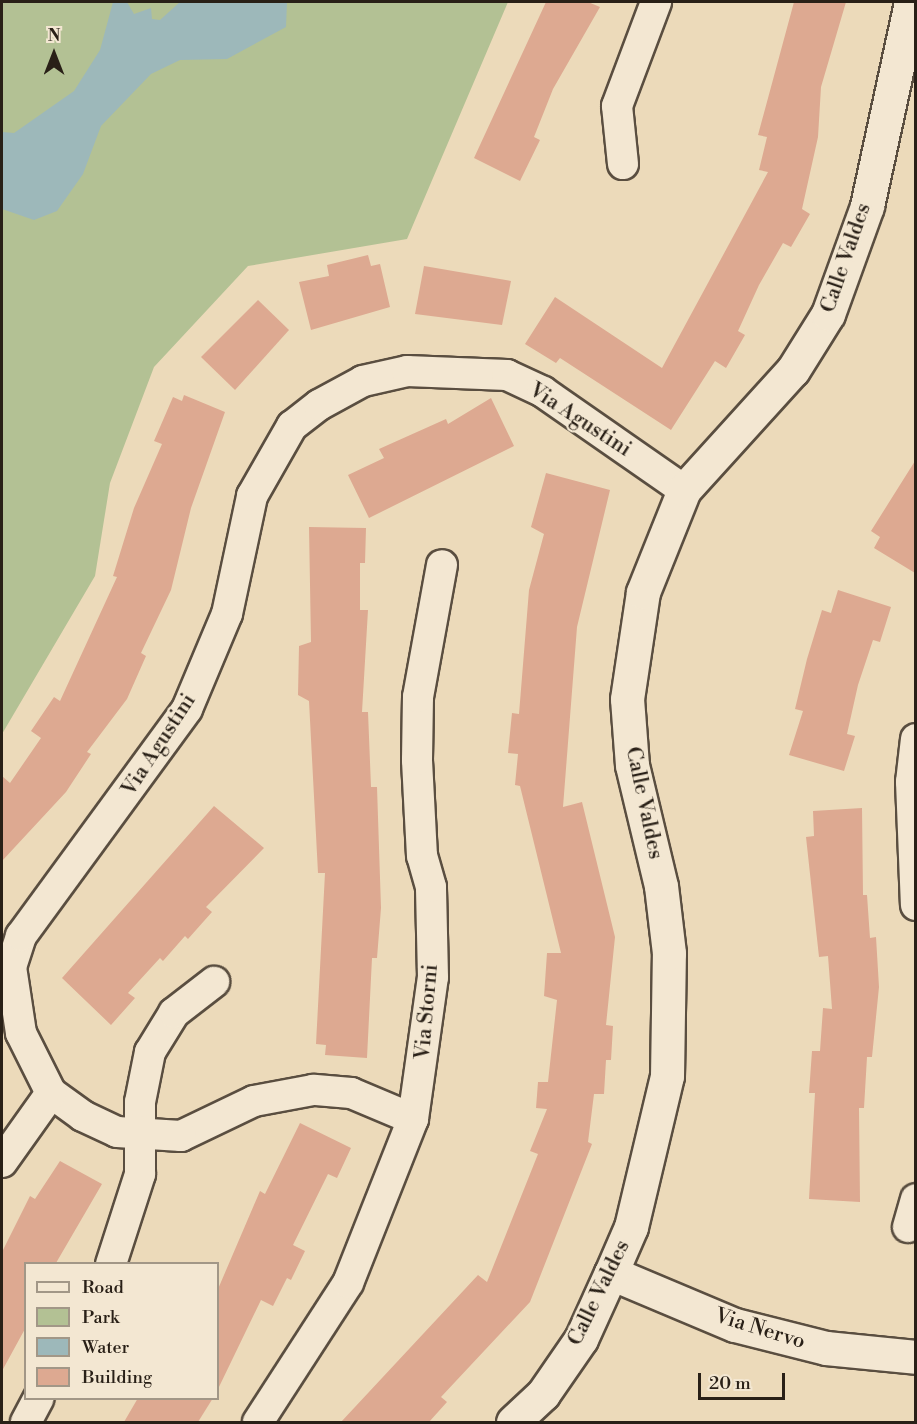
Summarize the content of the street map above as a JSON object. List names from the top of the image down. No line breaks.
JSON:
{"streets":{"street":["Calle Valdes","Via Agustini","Via Storni","Via Nervo"]},"crossings":[["Calle Valdes","Via Agustini"],["Calle Valdes","Via Nervo"],["Via Agustini","Via Storni"]],"legend":["Road","Park","Water","Building"],"scale_bar":"20 m","north":"top"}
